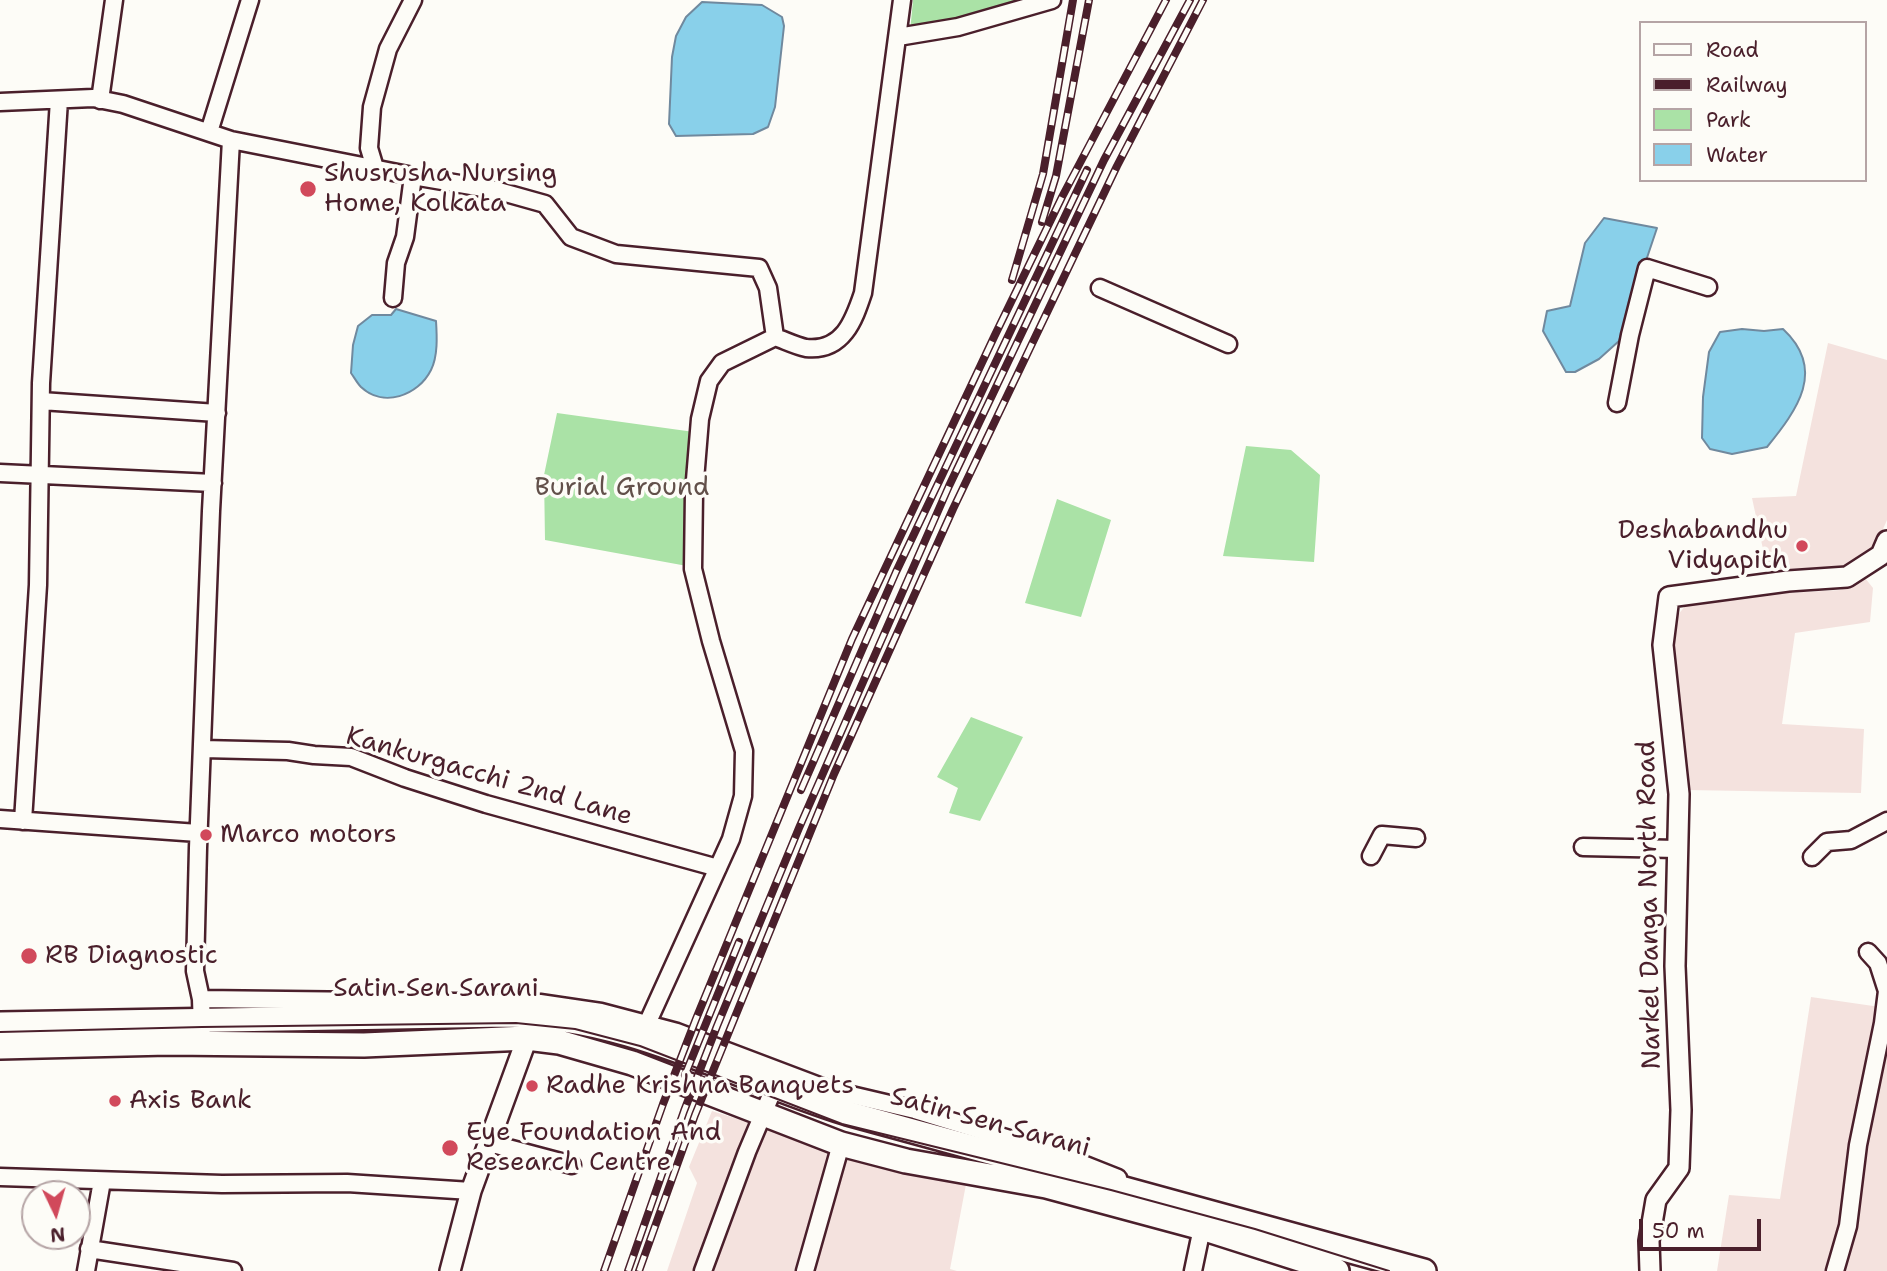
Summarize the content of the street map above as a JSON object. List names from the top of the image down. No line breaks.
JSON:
{"streets":{"main road":["Satin Sen Sarani"],"street":["Kankurgacchi 2nd Lane","Narkel Danga North Road"]},"parks":["Burial Ground"],"places":["Shusrusha Nursing Home, Kolkata","Deshabandhu Vidyapith","Marco motors","RB Diagnostic","Radhe Krishna Banquets","Axis Bank","Eye Foundation And Research Centre"],"legend":["Road","Railway","Park","Water"],"scale_bar":"50 m","north":"bottom"}
